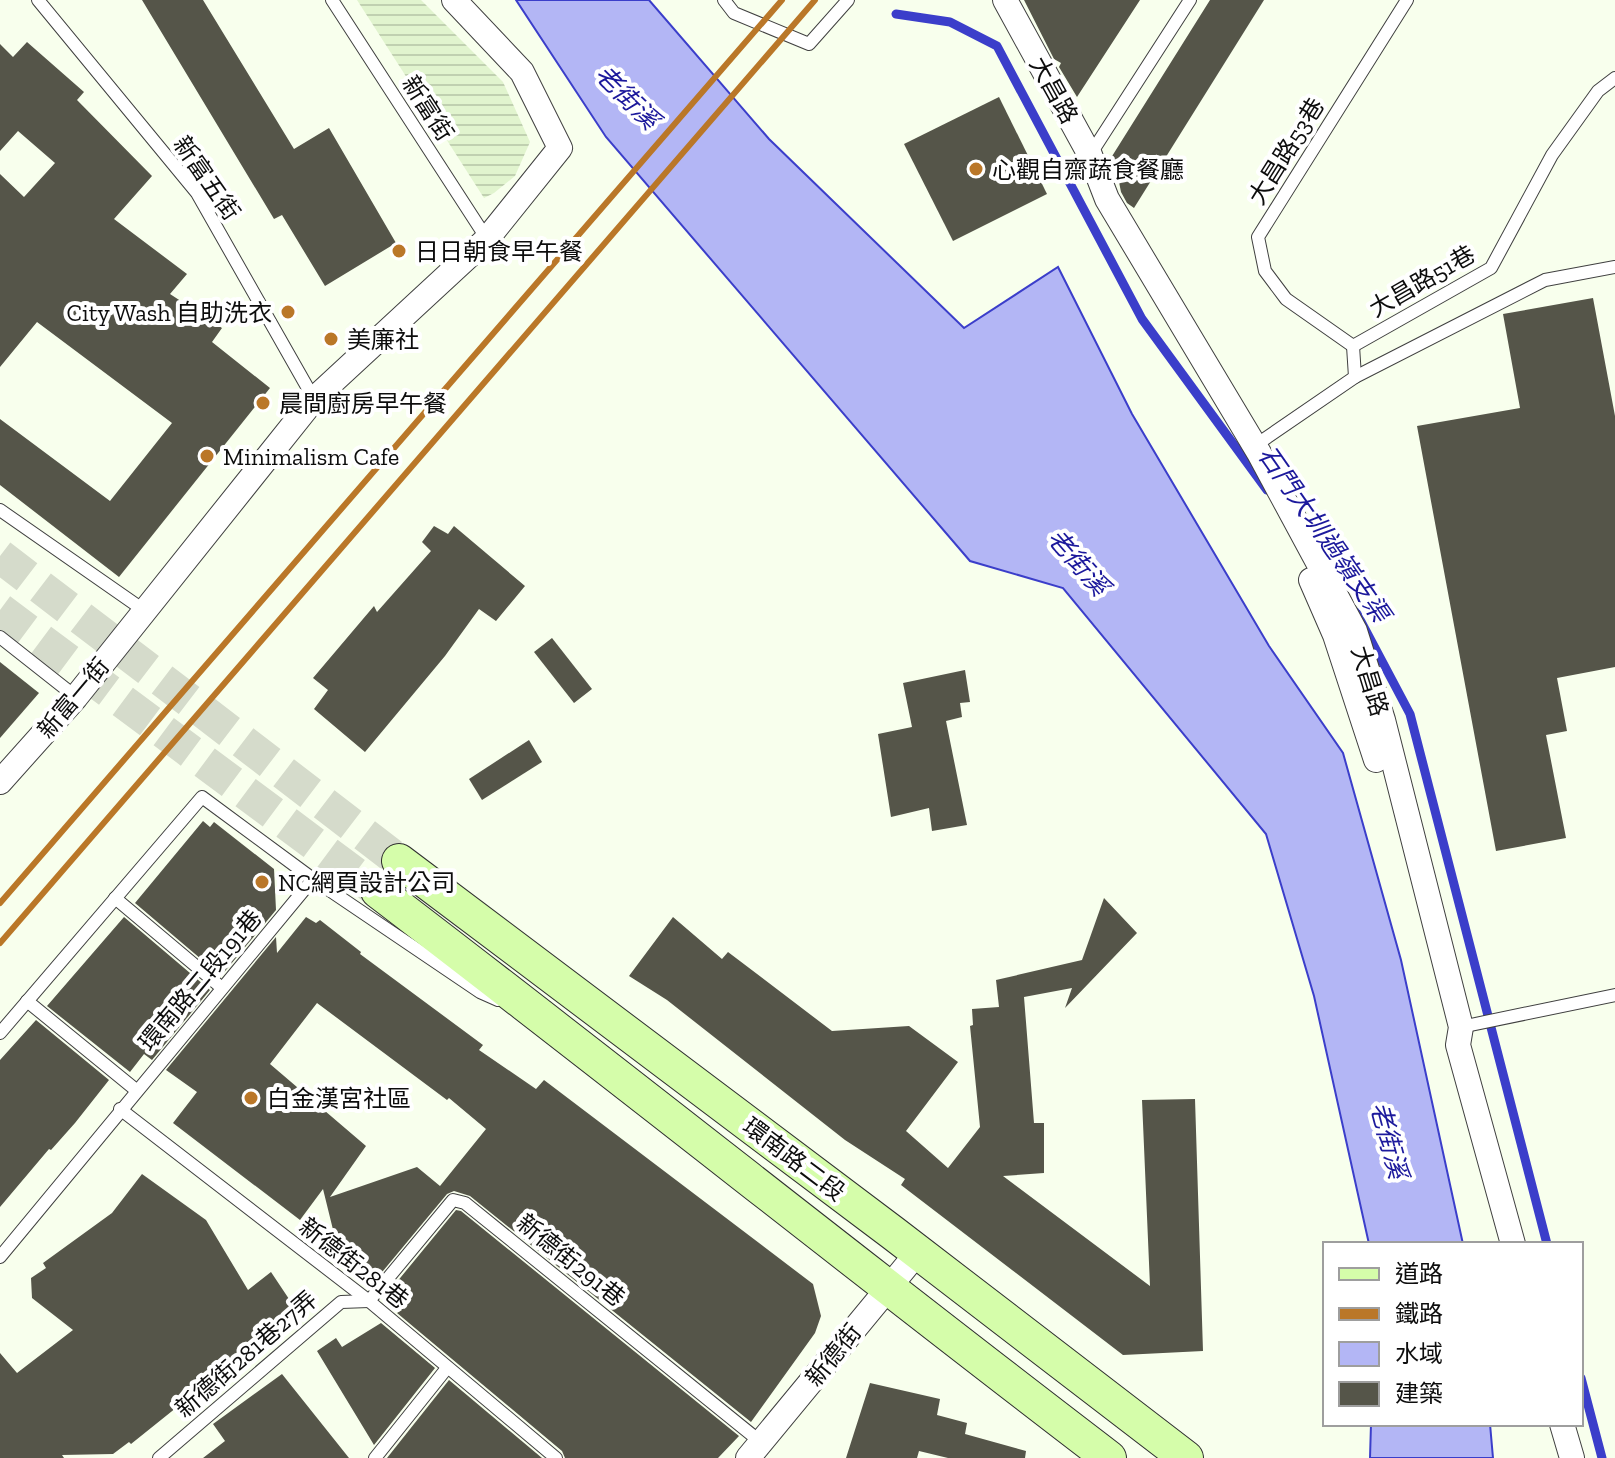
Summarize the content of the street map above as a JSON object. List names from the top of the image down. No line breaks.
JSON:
{"streets":{"main road":["環南路二段"],"street":["大昌路","新富一街","新德街"],"lane":["新富街","大昌路53巷","新富五街","大昌路51巷","環南路二段191巷","新德街291巷","新德街281巷","新德街281巷27弄"]},"crossings":[["新富街","新富一街"],["大昌路53巷","大昌路51巷"],["新富五街","新富一街"],["環南路二段191巷","新德街281巷"],["環南路二段","新德街"],["新德街291巷","新德街281巷"],["新德街291巷","新德街281巷27弄"],["新德街291巷","新德街"],["新德街281巷","新德街281巷27弄"]],"water":["老街溪","石門大圳過嶺支渠"],"places":["心觀自齋蔬食餐廳","日日朝食早午餐","City Wash 自助洗衣","美廉社","晨間廚房早午餐","Minimalism Cafe","NC網頁設計公司","白金漢宮社區"],"legend":["道路","鐵路","水域","建築"]}
